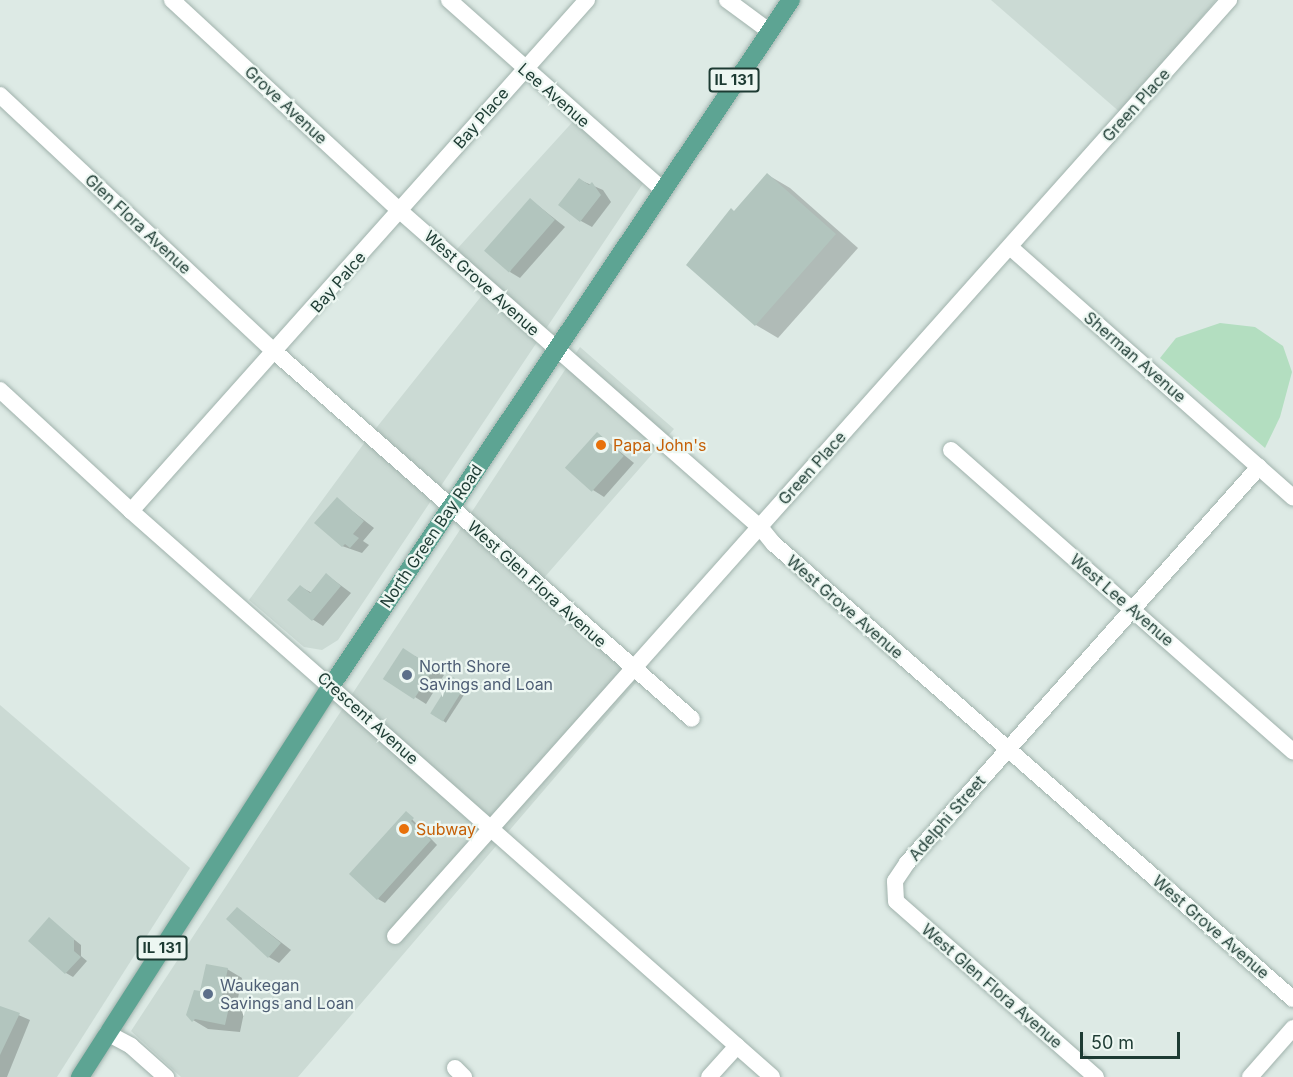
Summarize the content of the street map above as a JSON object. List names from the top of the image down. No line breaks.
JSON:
{"streets":{"main road":["IL 131","North Green Bay Road"],"street":["Lee Avenue","Grove Avenue","Green Place","Bay Place","Glen Flora Avenue","Bay Palce","West Grove Avenue","Sherman Avenue","West Glen Flora Avenue","West Lee Avenue","Crescent Avenue","Adelphi Street"]},"crossings":[["Lee Avenue","Bay Place"],["Lee Avenue","North Green Bay Road"],["Grove Avenue","Bay Place"],["Grove Avenue","Bay Palce"],["Grove Avenue","West Grove Avenue"],["Green Place","West Grove Avenue"],["Green Place","Sherman Avenue"],["Green Place","West Glen Flora Avenue"],["Green Place","Crescent Avenue"],["Bay Place","Bay Palce"],["Bay Place","West Grove Avenue"],["Glen Flora Avenue","Bay Palce"],["Glen Flora Avenue","West Glen Flora Avenue"],["Bay Palce","West Grove Avenue"],["Bay Palce","West Glen Flora Avenue"],["West Grove Avenue","North Green Bay Road"],["West Grove Avenue","Adelphi Street"],["Sherman Avenue","Adelphi Street"],["North Green Bay Road","West Glen Flora Avenue"],["North Green Bay Road","Crescent Avenue"],["West Glen Flora Avenue","Adelphi Street"],["West Lee Avenue","Adelphi Street"]],"places":["Papa John's","North Shore Savings and Loan","Subway","Waukegan Savings and Loan"],"scale_bar":"50 m"}
